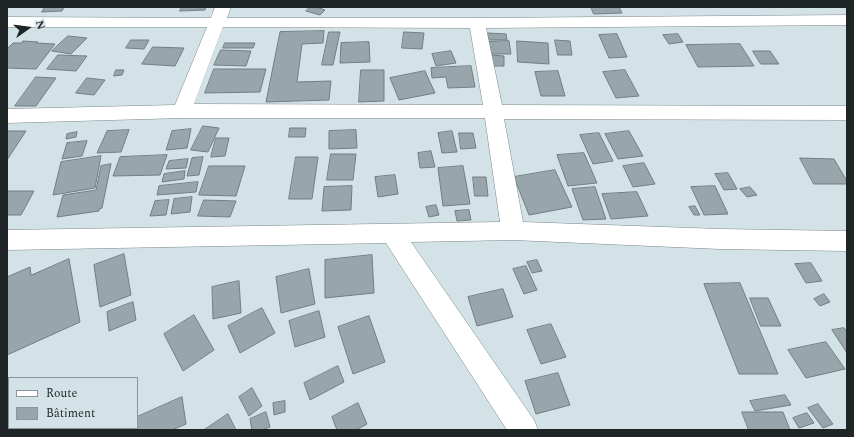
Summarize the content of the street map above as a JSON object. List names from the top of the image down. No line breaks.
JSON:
{"legend":["Route","Bâtiment"],"north":"right"}
